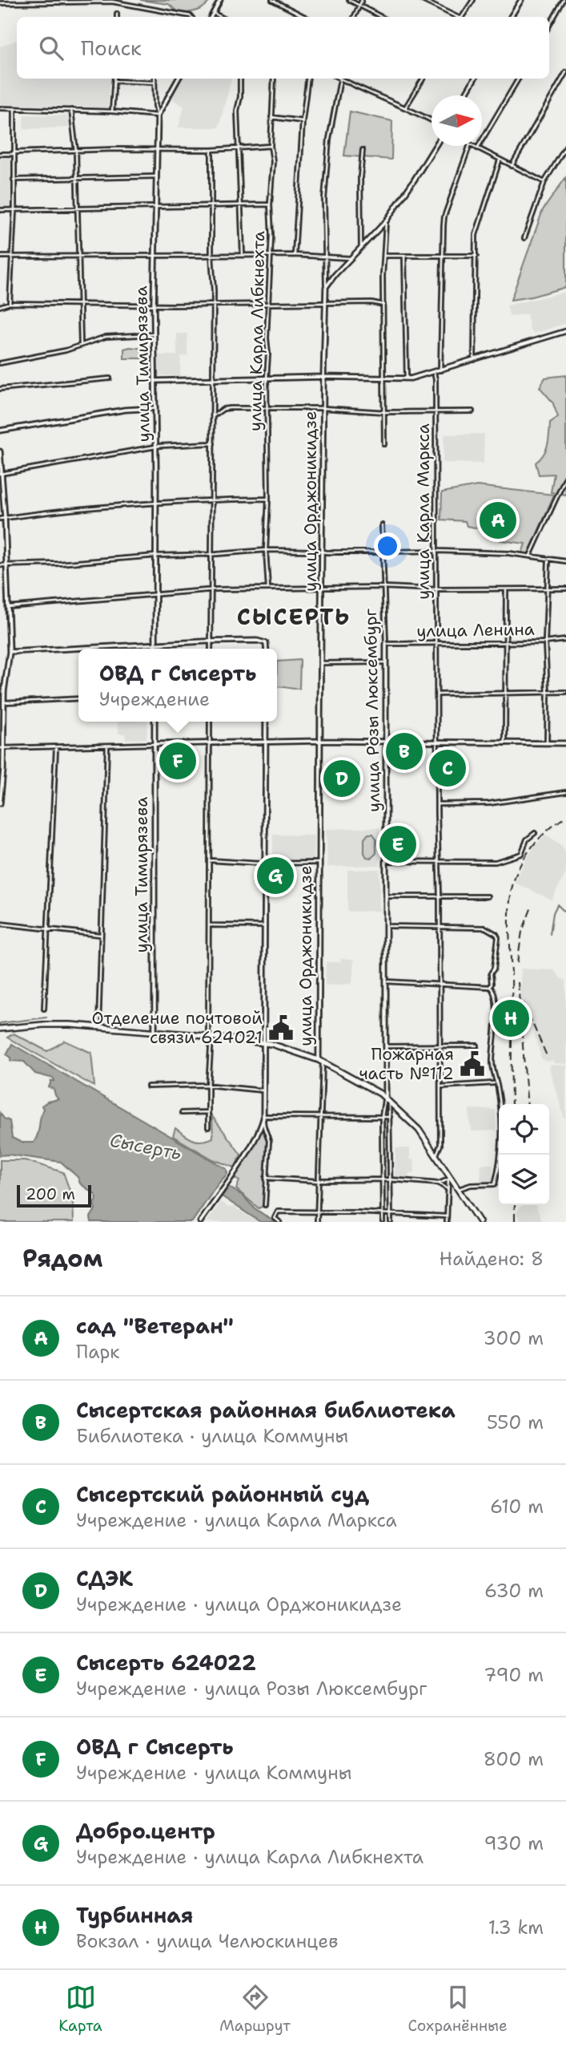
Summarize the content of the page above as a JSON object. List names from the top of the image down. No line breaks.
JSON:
{"streets":{"street":["улица Карла Либкнехта","улица Тимирязева","улица Орджоникидзе","улица Карла Маркса","улица Ленина","улица Розы Люксембург"]},"crossings":[["улица Карла Маркса","улица Ленина"],["улица Ленина","улица Розы Люксембург"]],"districts":["СЫСЕРТЬ"],"water":["Сысерть"],"places":{"public building":["Отделение почтовой связи 624021","Пожарная часть №112"]},"scale_bar":"200 m","north":"right","page":{"search":"Поиск","pins":["A","B","F","C","D","E","G","H"],"popup":["ОВД г Сысерть","Учреждение"],"scale":"200 m","heading":["Рядом","Найдено: 8"],"list":[{"mark":"A","name":"сад \"Ветеран\"","note":"Парк","value":"300 m"},{"mark":"B","name":"Сысертская районная библиотека","note":"Библиотека · улица Коммуны","value":"550 m"},{"mark":"C","name":"Сысертский районный суд","note":"Учреждение · улица Карла Маркса","value":"610 m"},{"mark":"D","name":"СДЭК","note":"Учреждение · улица Орджоникидзе","value":"630 m"},{"mark":"E","name":"Сысерть 624022","note":"Учреждение · улица Розы Люксембург","value":"790 m"},{"mark":"F","name":"ОВД г Сысерть","note":"Учреждение · улица Коммуны","value":"800 m"},{"mark":"G","name":"Добро.центр","note":"Учреждение · улица Карла Либкнехта","value":"930 m"},{"mark":"H","name":"Турбинная","note":"Вокзал · улица Челюскинцев","value":"1.3 km"}],"nav":["Карта","Маршрут","Сохранённые"]}}
